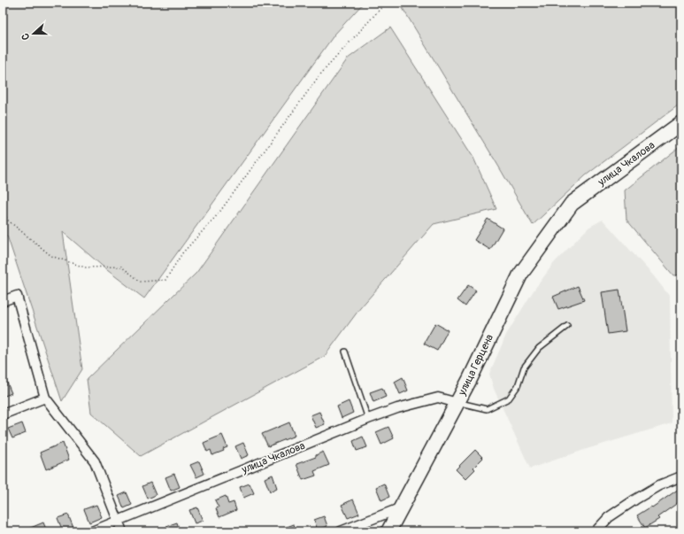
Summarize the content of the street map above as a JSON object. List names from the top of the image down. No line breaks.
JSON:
{"streets":{"main road":["улица Чкалова","улица Герцена"]},"crossings":[["улица Чкалова","улица Герцена"]],"north":"left"}
